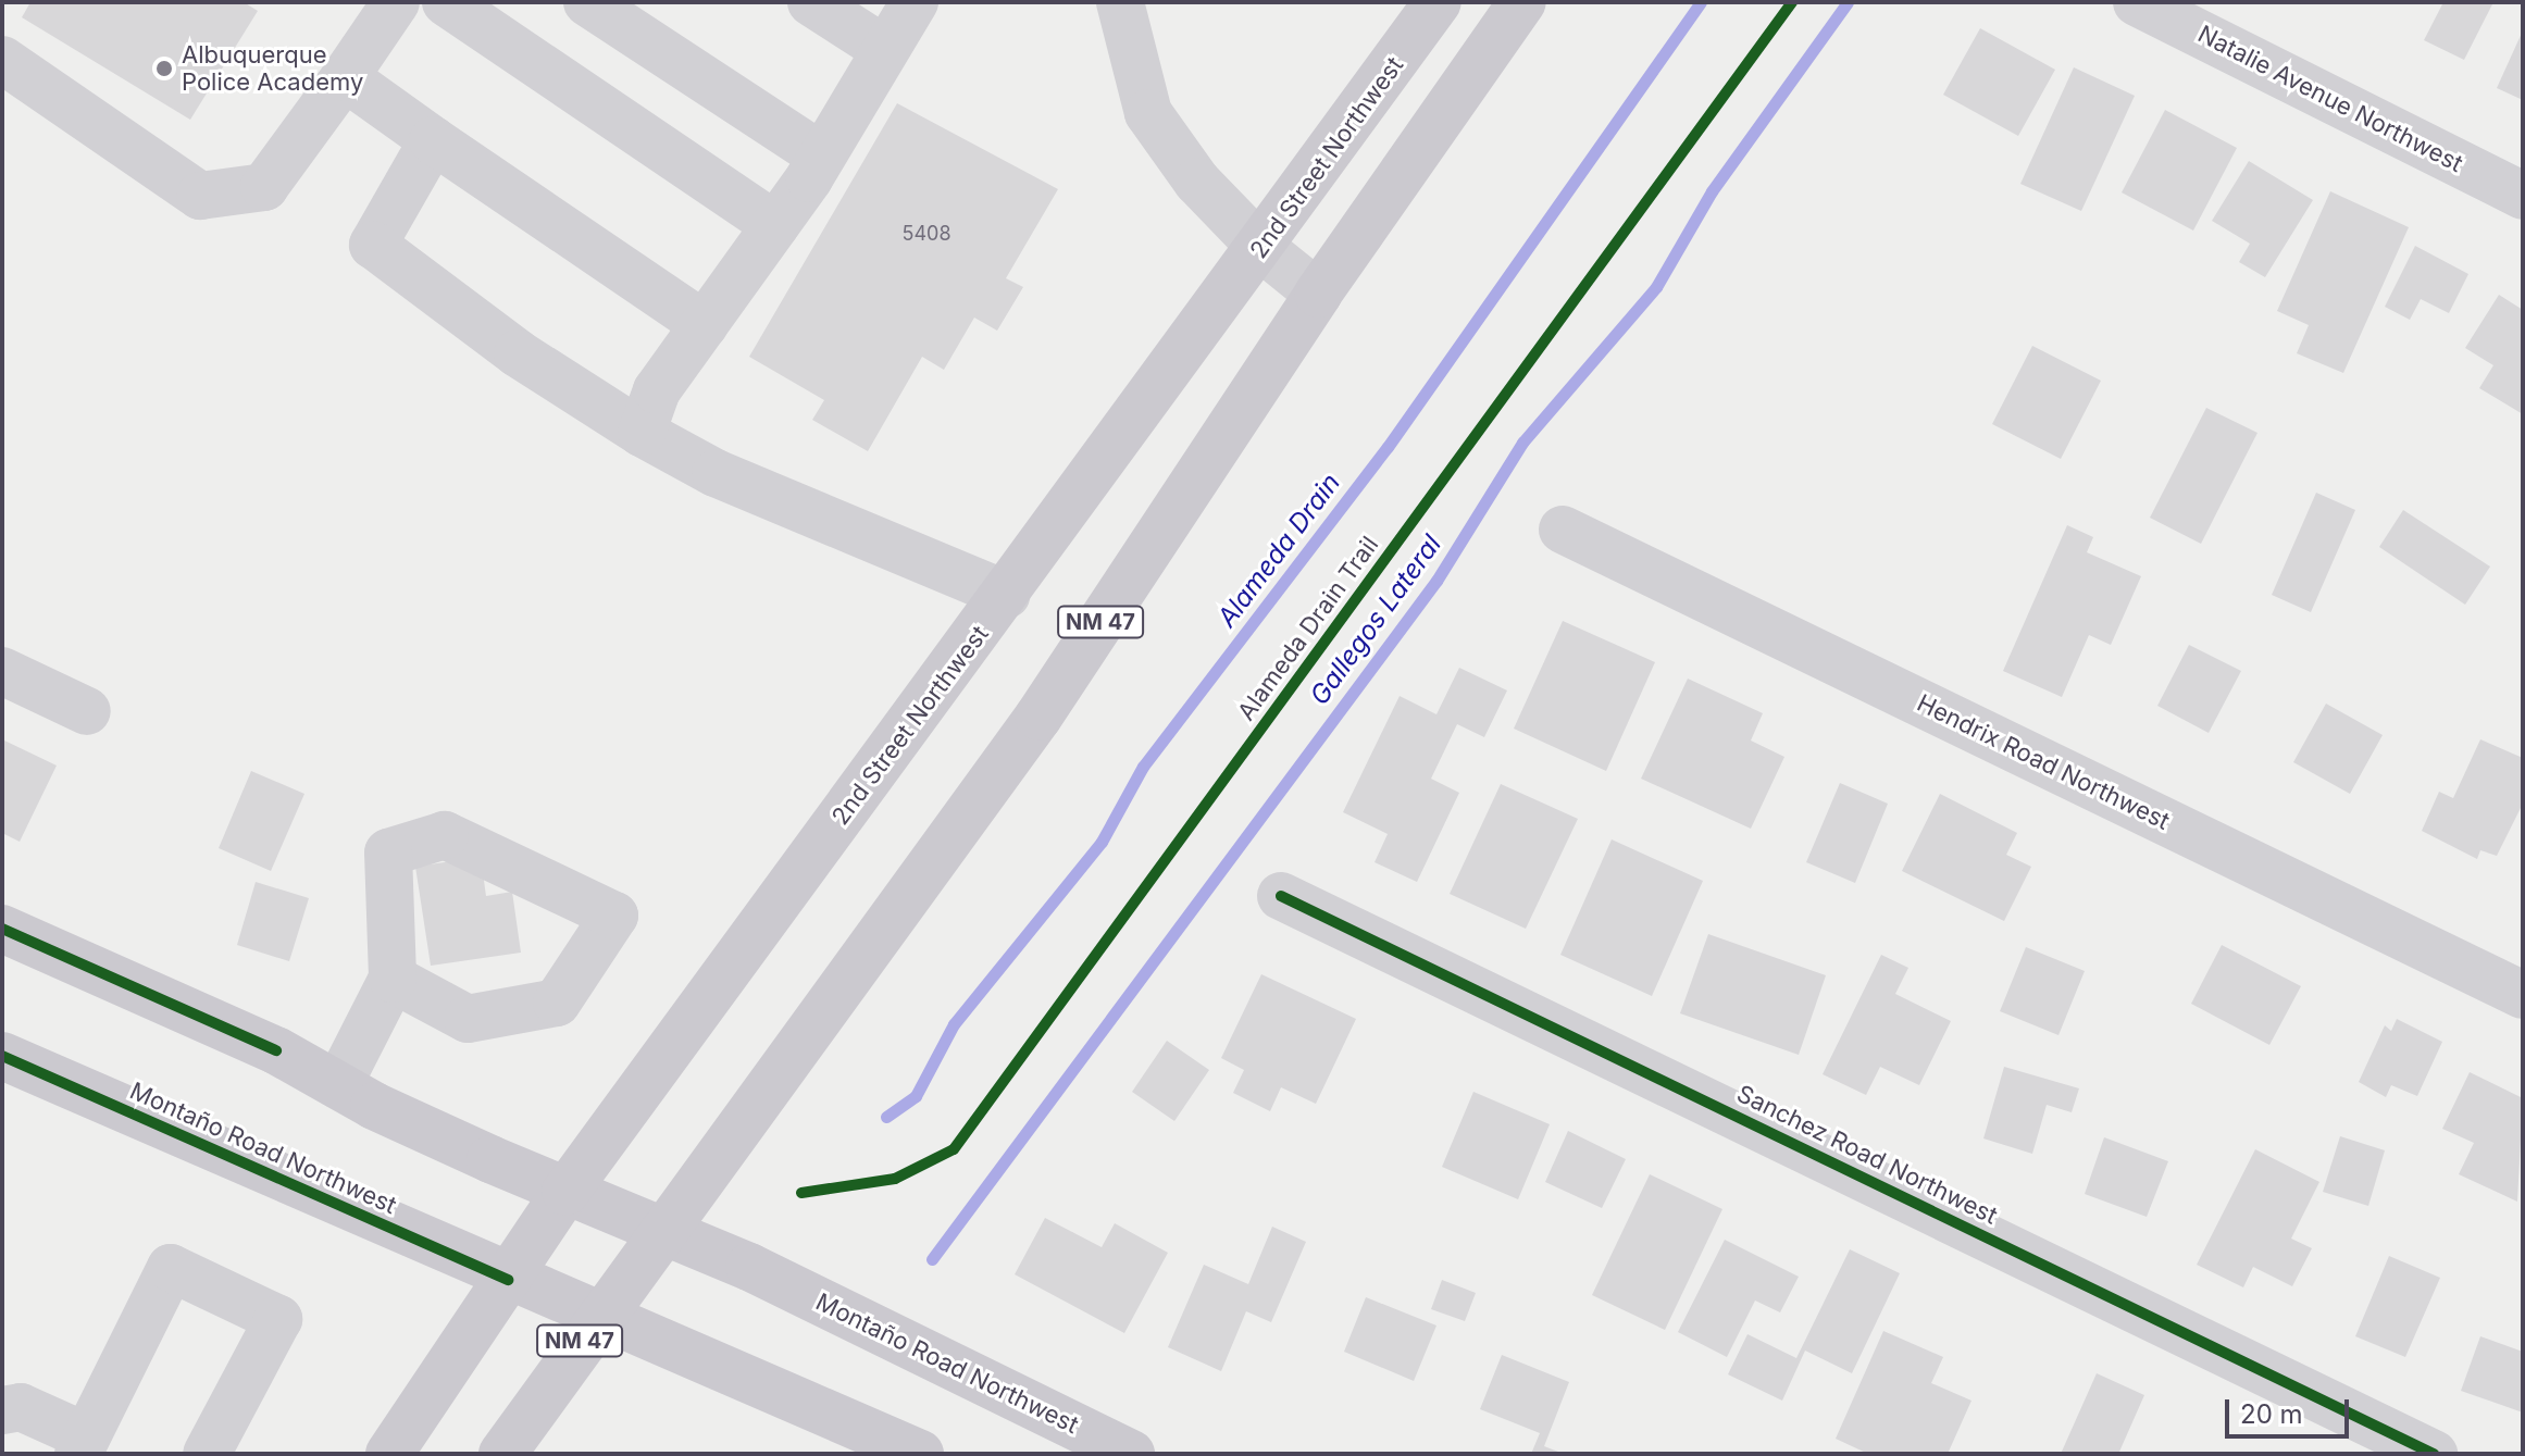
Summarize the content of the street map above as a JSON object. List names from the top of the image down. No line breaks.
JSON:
{"streets":{"main road":["2nd Street Northwest","NM 47","Montaño Road Northwest"],"street":["Natalie Avenue Northwest","Hendrix Road Northwest","Sanchez Road Northwest"],"cycle path":["Alameda Drain Trail"]},"crossings":[["2nd Street Northwest","Montaño Road Northwest"],["NM 47","Montaño Road Northwest"]],"water":["Alameda Drain","Gallegos Lateral"],"places":["Albuquerque Police Academy"],"house_numbers":["5408"],"scale_bar":"20 m"}
